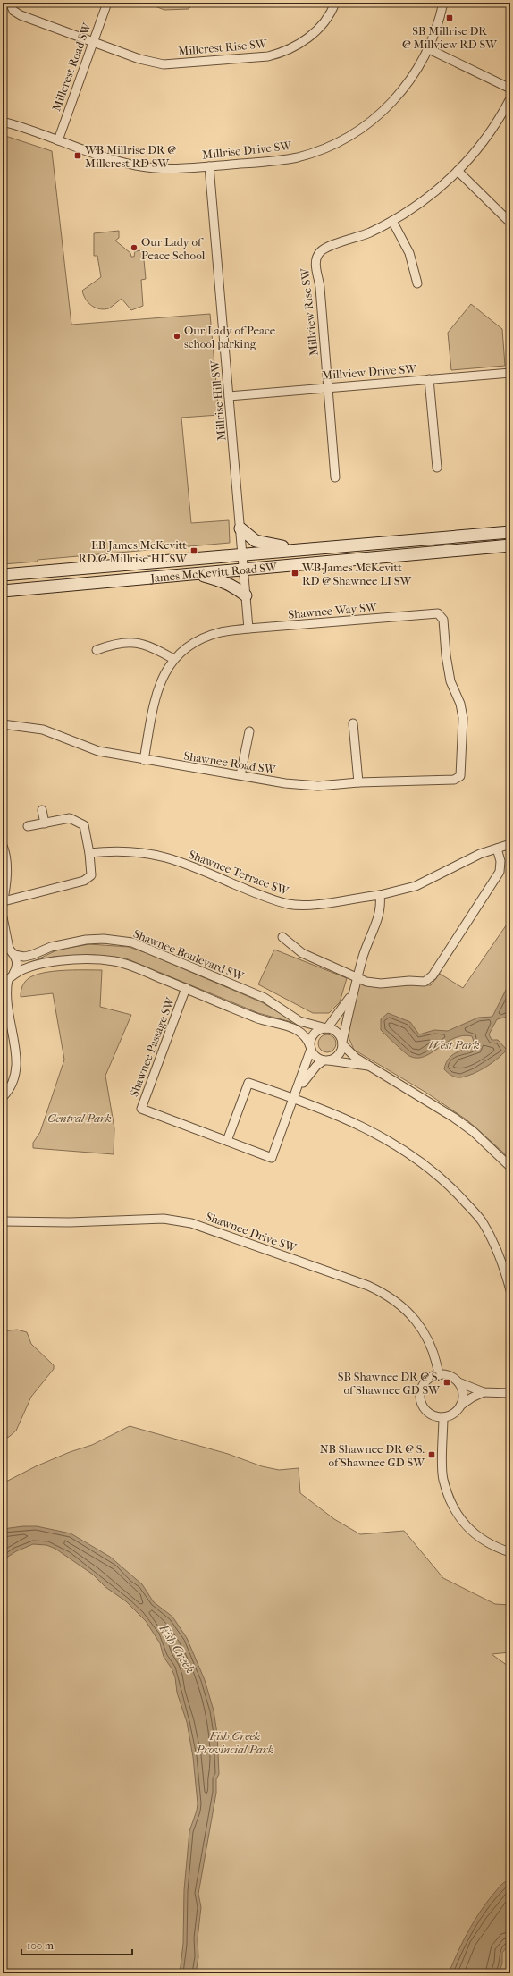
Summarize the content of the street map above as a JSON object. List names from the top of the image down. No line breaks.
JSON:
{"streets":{"main road":["James McKevitt Road SW"],"street":["Millcrest Rise SW","Millcrest Road SW","Millrise Drive SW","Millview Rise SW","Millview Drive SW","Millrise Hill SW","Shawnee Way SW","Shawnee Road SW","Shawnee Terrace SW","Shawnee Boulevard SW","Shawnee Passage SW","Shawnee Drive SW"]},"crossings":[["Millcrest Rise SW","Millcrest Road SW"],["Millcrest Road SW","Millrise Drive SW"],["Millrise Drive SW","Millrise Hill SW"],["Millview Rise SW","Millview Drive SW"],["Millview Drive SW","Millrise Hill SW"],["Millrise Hill SW","James McKevitt Road SW"],["Millrise Hill SW","Shawnee Way SW"],["Shawnee Way SW","Shawnee Road SW"]],"water":["Fish Creek"],"parks":["West Park","Central Park","Fish Creek Provincial Park"],"places":{"transit":["SB Millrise DR @ Millview RD SW","WB Millrise DR @ Millcrest RD SW","EB James McKevitt RD @ Millrise HL SW","WB James McKevitt RD @ Shawnee LI SW","SB Shawnee DR @ S. of Shawnee GD SW","NB Shawnee DR @ S. of Shawnee GD SW"],"other":["Our Lady of Peace School","Our Lady of Peace school parking"]},"scale_bar":"100 m"}
